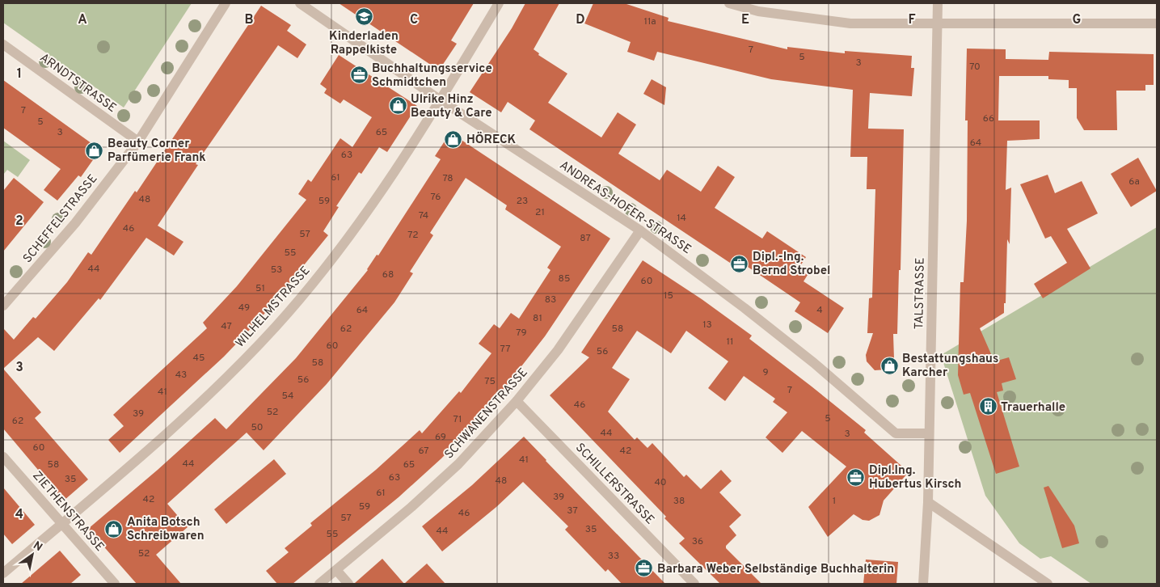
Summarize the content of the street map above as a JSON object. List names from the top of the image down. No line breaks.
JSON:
{"streets":{"street":["ARNDTSTRASSE","ANDREAS-HOFER-STRASSE","SCHEFFELSTRASSE","TALSTRASSE","WILHELMSTRASSE","SCHWANENSTRASSE","SCHILLERSTRASSE","ZIETHENSTRASSE"]},"crossings":[["ARNDTSTRASSE","SCHEFFELSTRASSE"],["ANDREAS-HOFER-STRASSE","TALSTRASSE"],["ANDREAS-HOFER-STRASSE","WILHELMSTRASSE"],["ANDREAS-HOFER-STRASSE","SCHWANENSTRASSE"],["WILHELMSTRASSE","ZIETHENSTRASSE"],["SCHWANENSTRASSE","SCHILLERSTRASSE"]],"places":{"school or university":["Kinderladen Rappelkiste"],"office":["Buchhaltungsservice Schmidtchen","Dipl.-Ing. Bernd Strobel","Dipl.Ing. Hubertus Kirsch","Barbara Weber Selbständige Buchhalterin"],"shop":["Ulrike Hinz Beauty & Care","HÖRECK","Beauty Corner Parfümerie Frank","Bestattungshaus Karcher","Anita Botsch Schreibwaren"],"building":["Trauerhalle"]},"house_numbers":["11a","7","5","3","70","7","66","5","3","65","64","63","61","78","6a","76","48","59","23","21","74","14","46","57","72","87","55","44","53","68","85","60","51","15","83","49","64","4","81","13","47","62","58","79","11","60","77","56","45","58","9","43","56","75","7","41","54","46","52","39","5","71","62","50","44","3","69","60","67","42","41","44","58","65","63","35","48","40","61","39","42","38","1","59","37","46","57","35","44","55","36","52","33"],"north":"top right","grid":{"columns":["A","B","C","D","E","F","G"],"rows":["1","2","3","4"]}}
